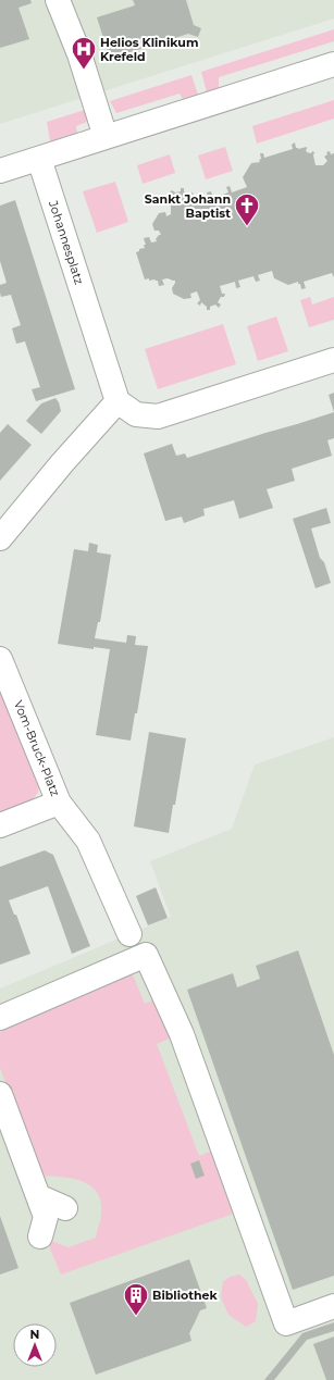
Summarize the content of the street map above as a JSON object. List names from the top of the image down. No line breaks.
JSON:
{"streets":{"street":["Johannesplatz","Vom-Bruck-Platz"]},"places":{"hospital":["Helios Klinikum Krefeld"],"church":["Sankt Johann Baptist"],"building":["Bibliothek"]},"north":"top"}
